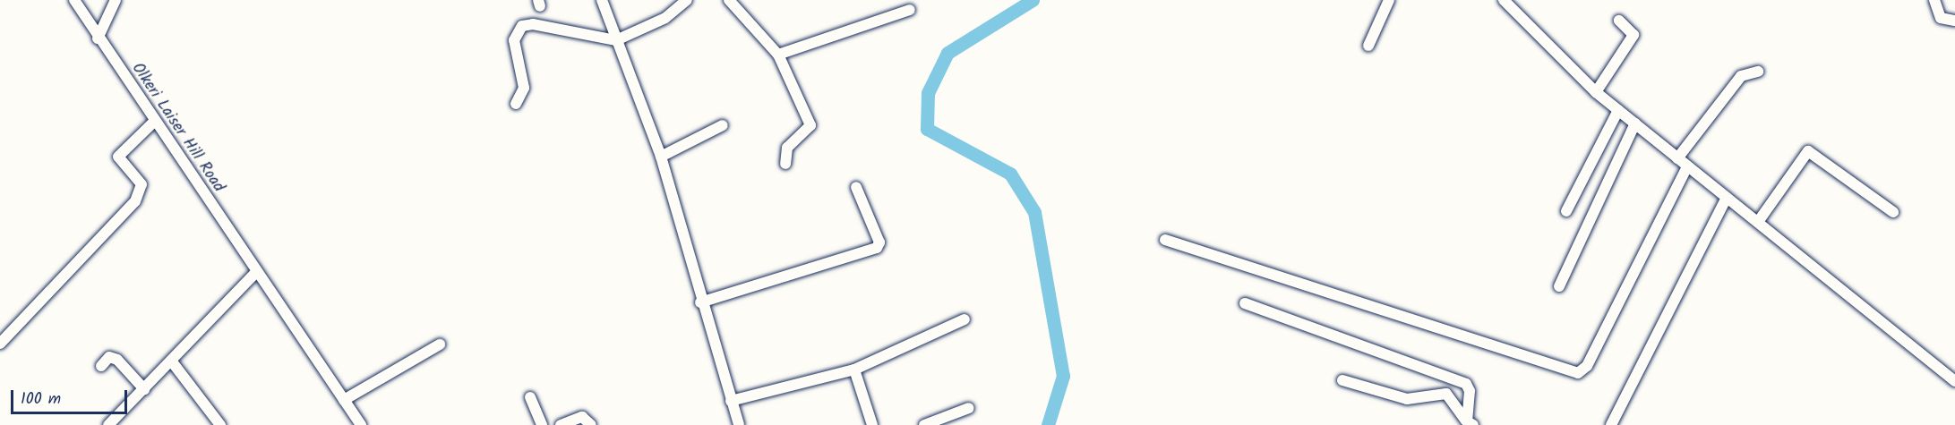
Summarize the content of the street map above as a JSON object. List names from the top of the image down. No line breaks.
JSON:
{"streets":{"street":["Olkeri Laiser Hill Road"]},"scale_bar":"100 m"}
